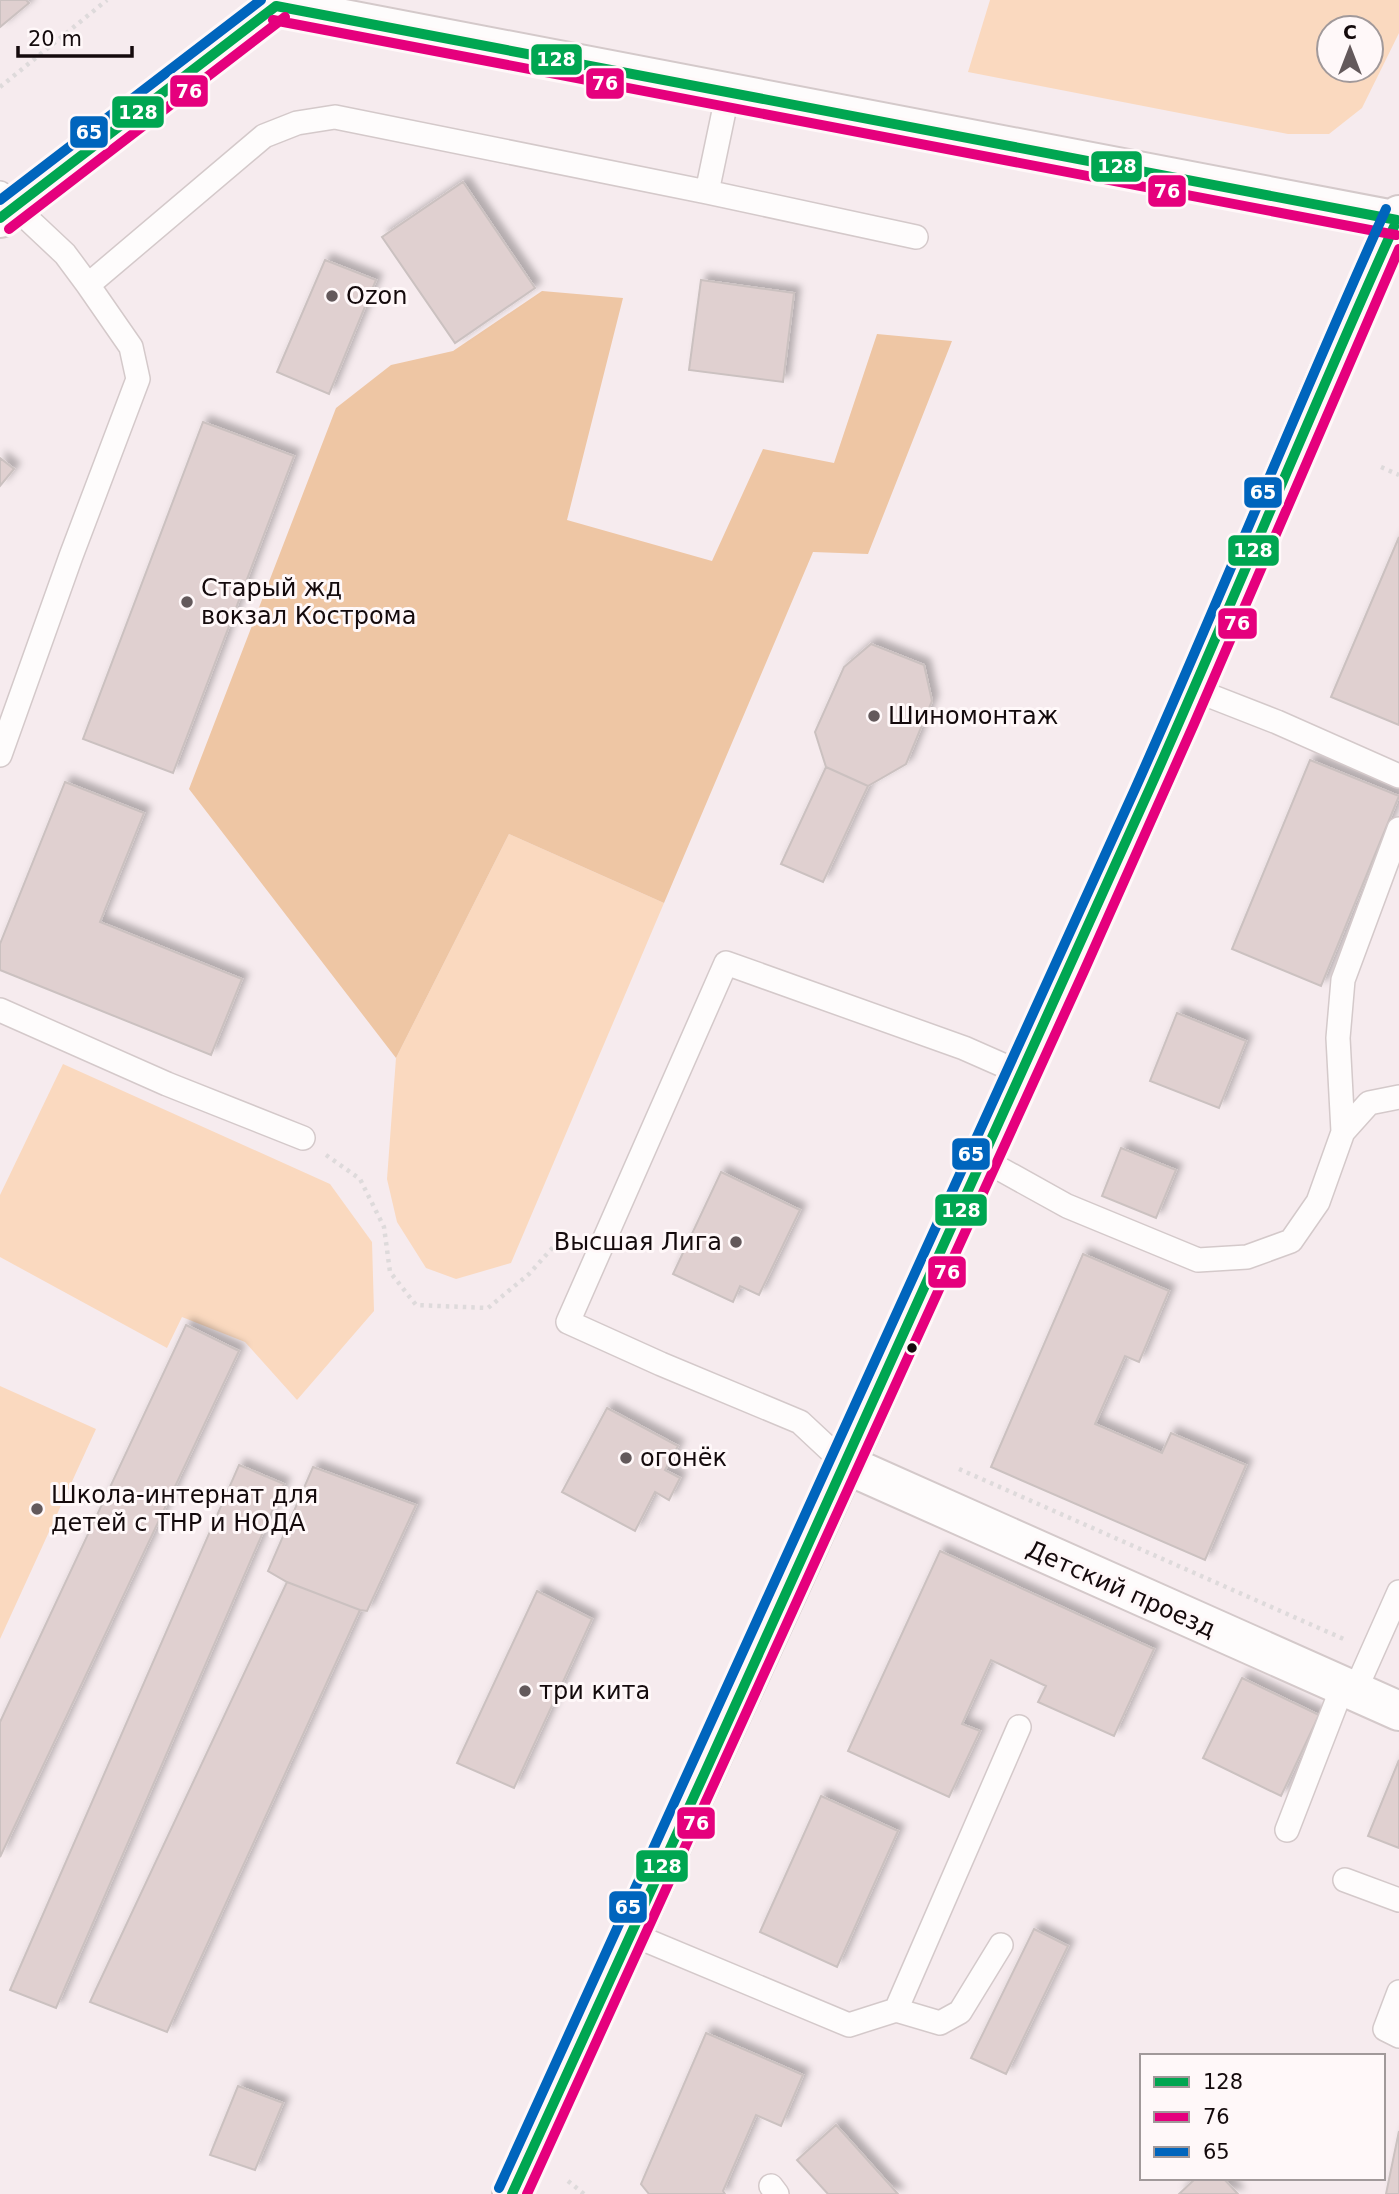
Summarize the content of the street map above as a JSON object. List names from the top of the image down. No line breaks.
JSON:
{"streets":{"main road":["Детский проезд"]},"places":["Ozon","Старый жд вокзал Кострома","Шиномонтаж","Высшая Лига","огонёк","Школа-интернат для детей с ТНР и НОДА","три кита"],"lines":["transit line 65","transit line 128","transit line 76"],"legend":["128","76","65"],"scale_bar":"20 m","north":"top"}
